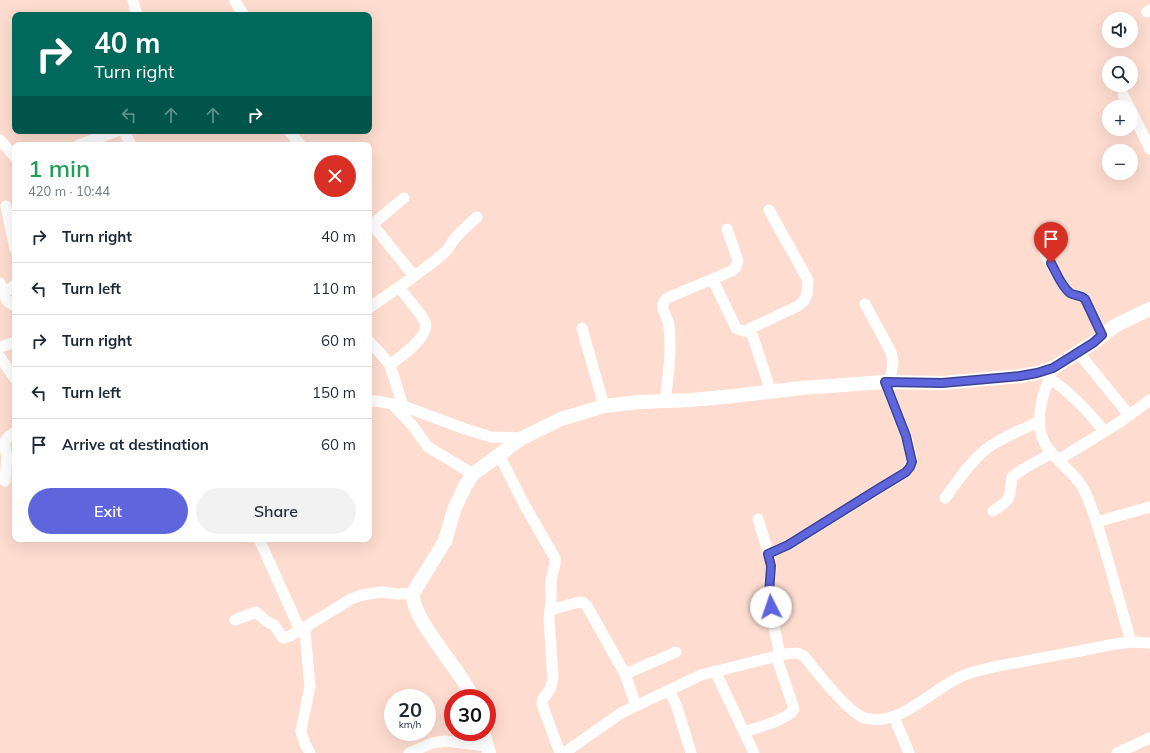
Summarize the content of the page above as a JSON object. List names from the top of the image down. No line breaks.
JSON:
{"page":{"map_buttons":["+","−"],"turn":["40 m","Turn right"],"heading":["1 min","420 m · 10:44"],"list":[{"name":"Turn right","value":"40 m"},{"name":"Turn left","value":"110 m"},{"name":"Turn right","value":"60 m"},{"name":"Turn left","value":"150 m"},{"name":"Arrive at destination","value":"60 m"}],"buttons":["Exit","Share"],"speed":"20 km/h","limit":"30"}}
